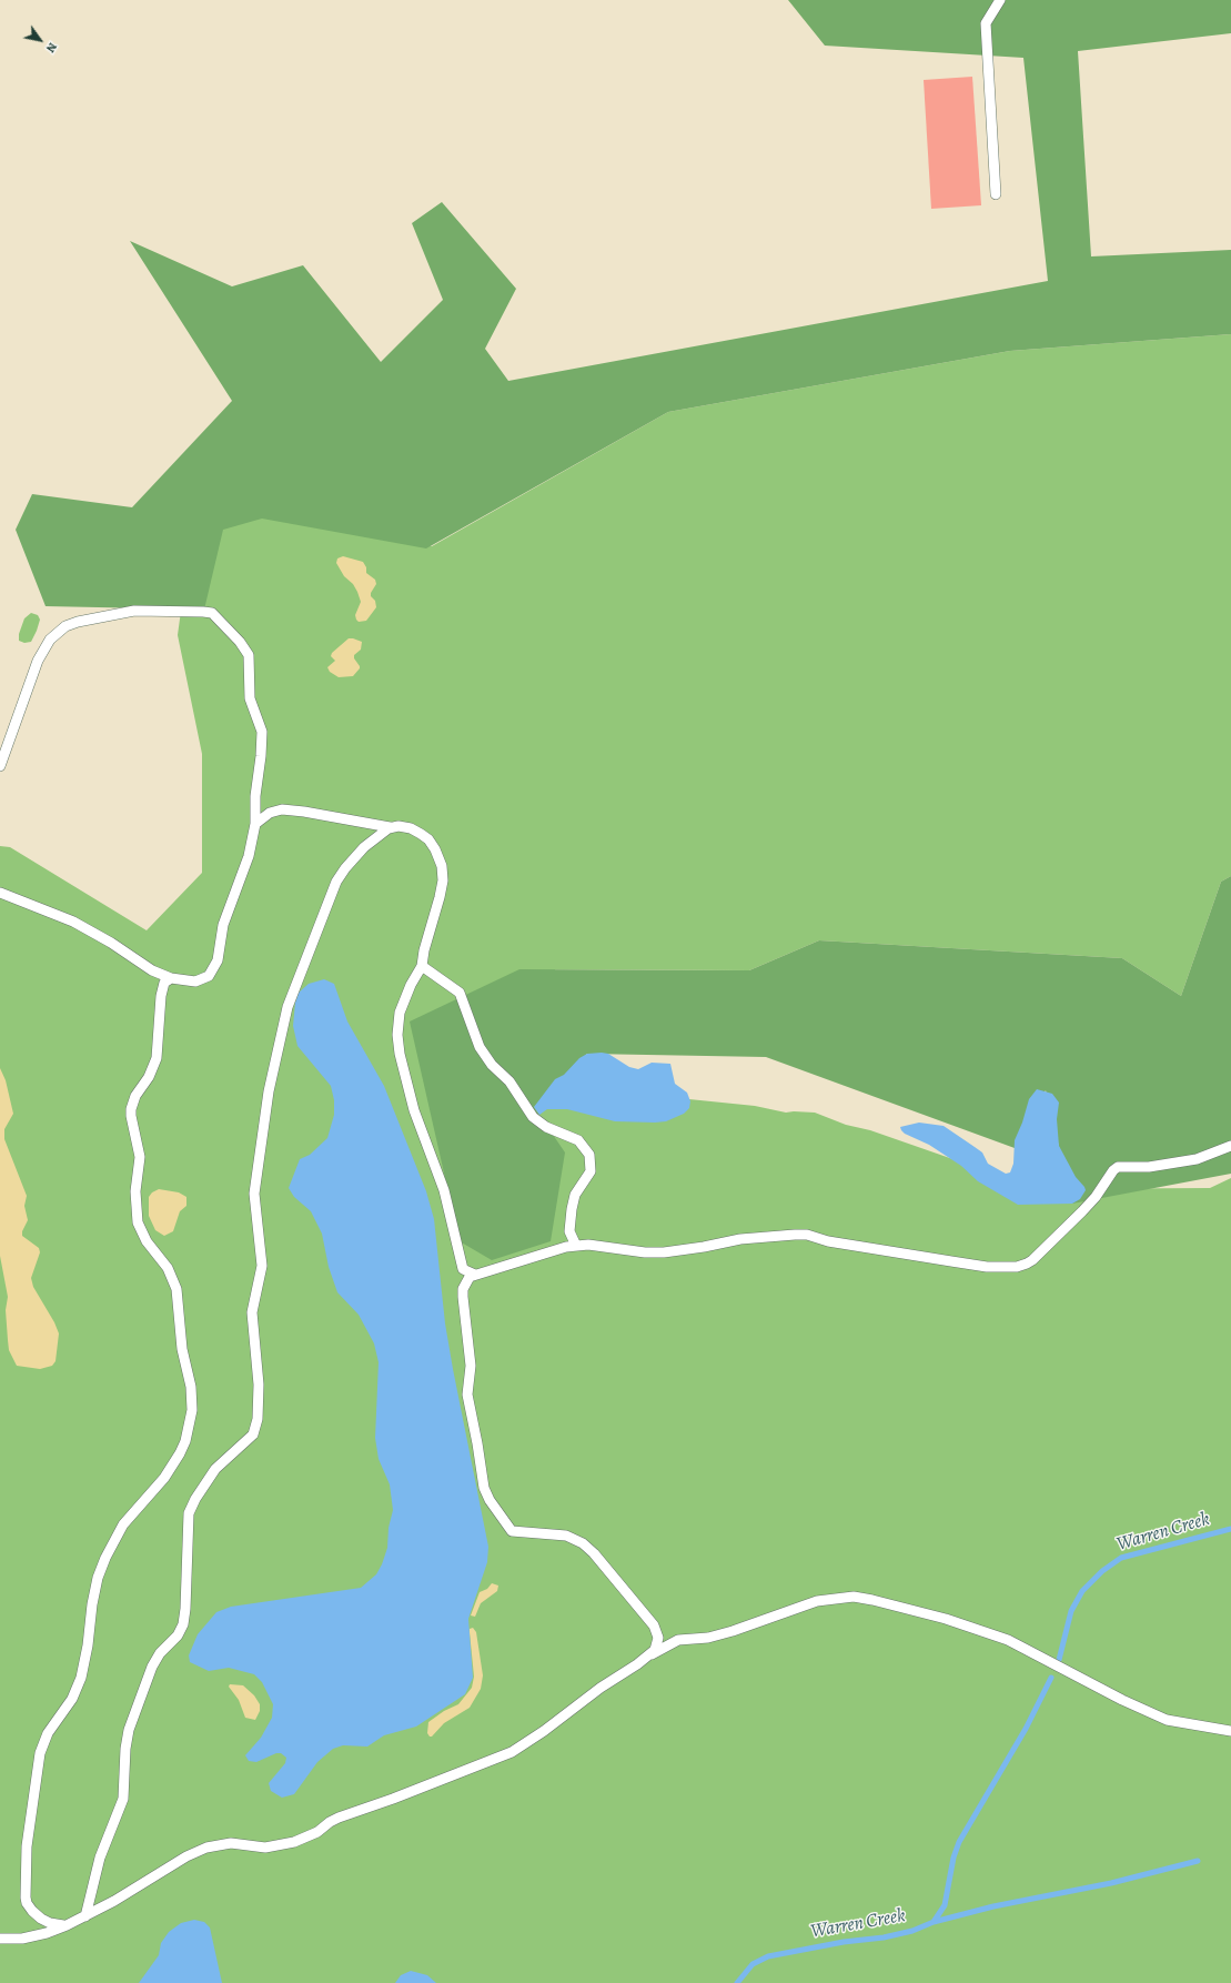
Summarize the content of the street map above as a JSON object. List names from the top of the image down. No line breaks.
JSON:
{"water":["Warren Creek"],"north":"bottom right"}
